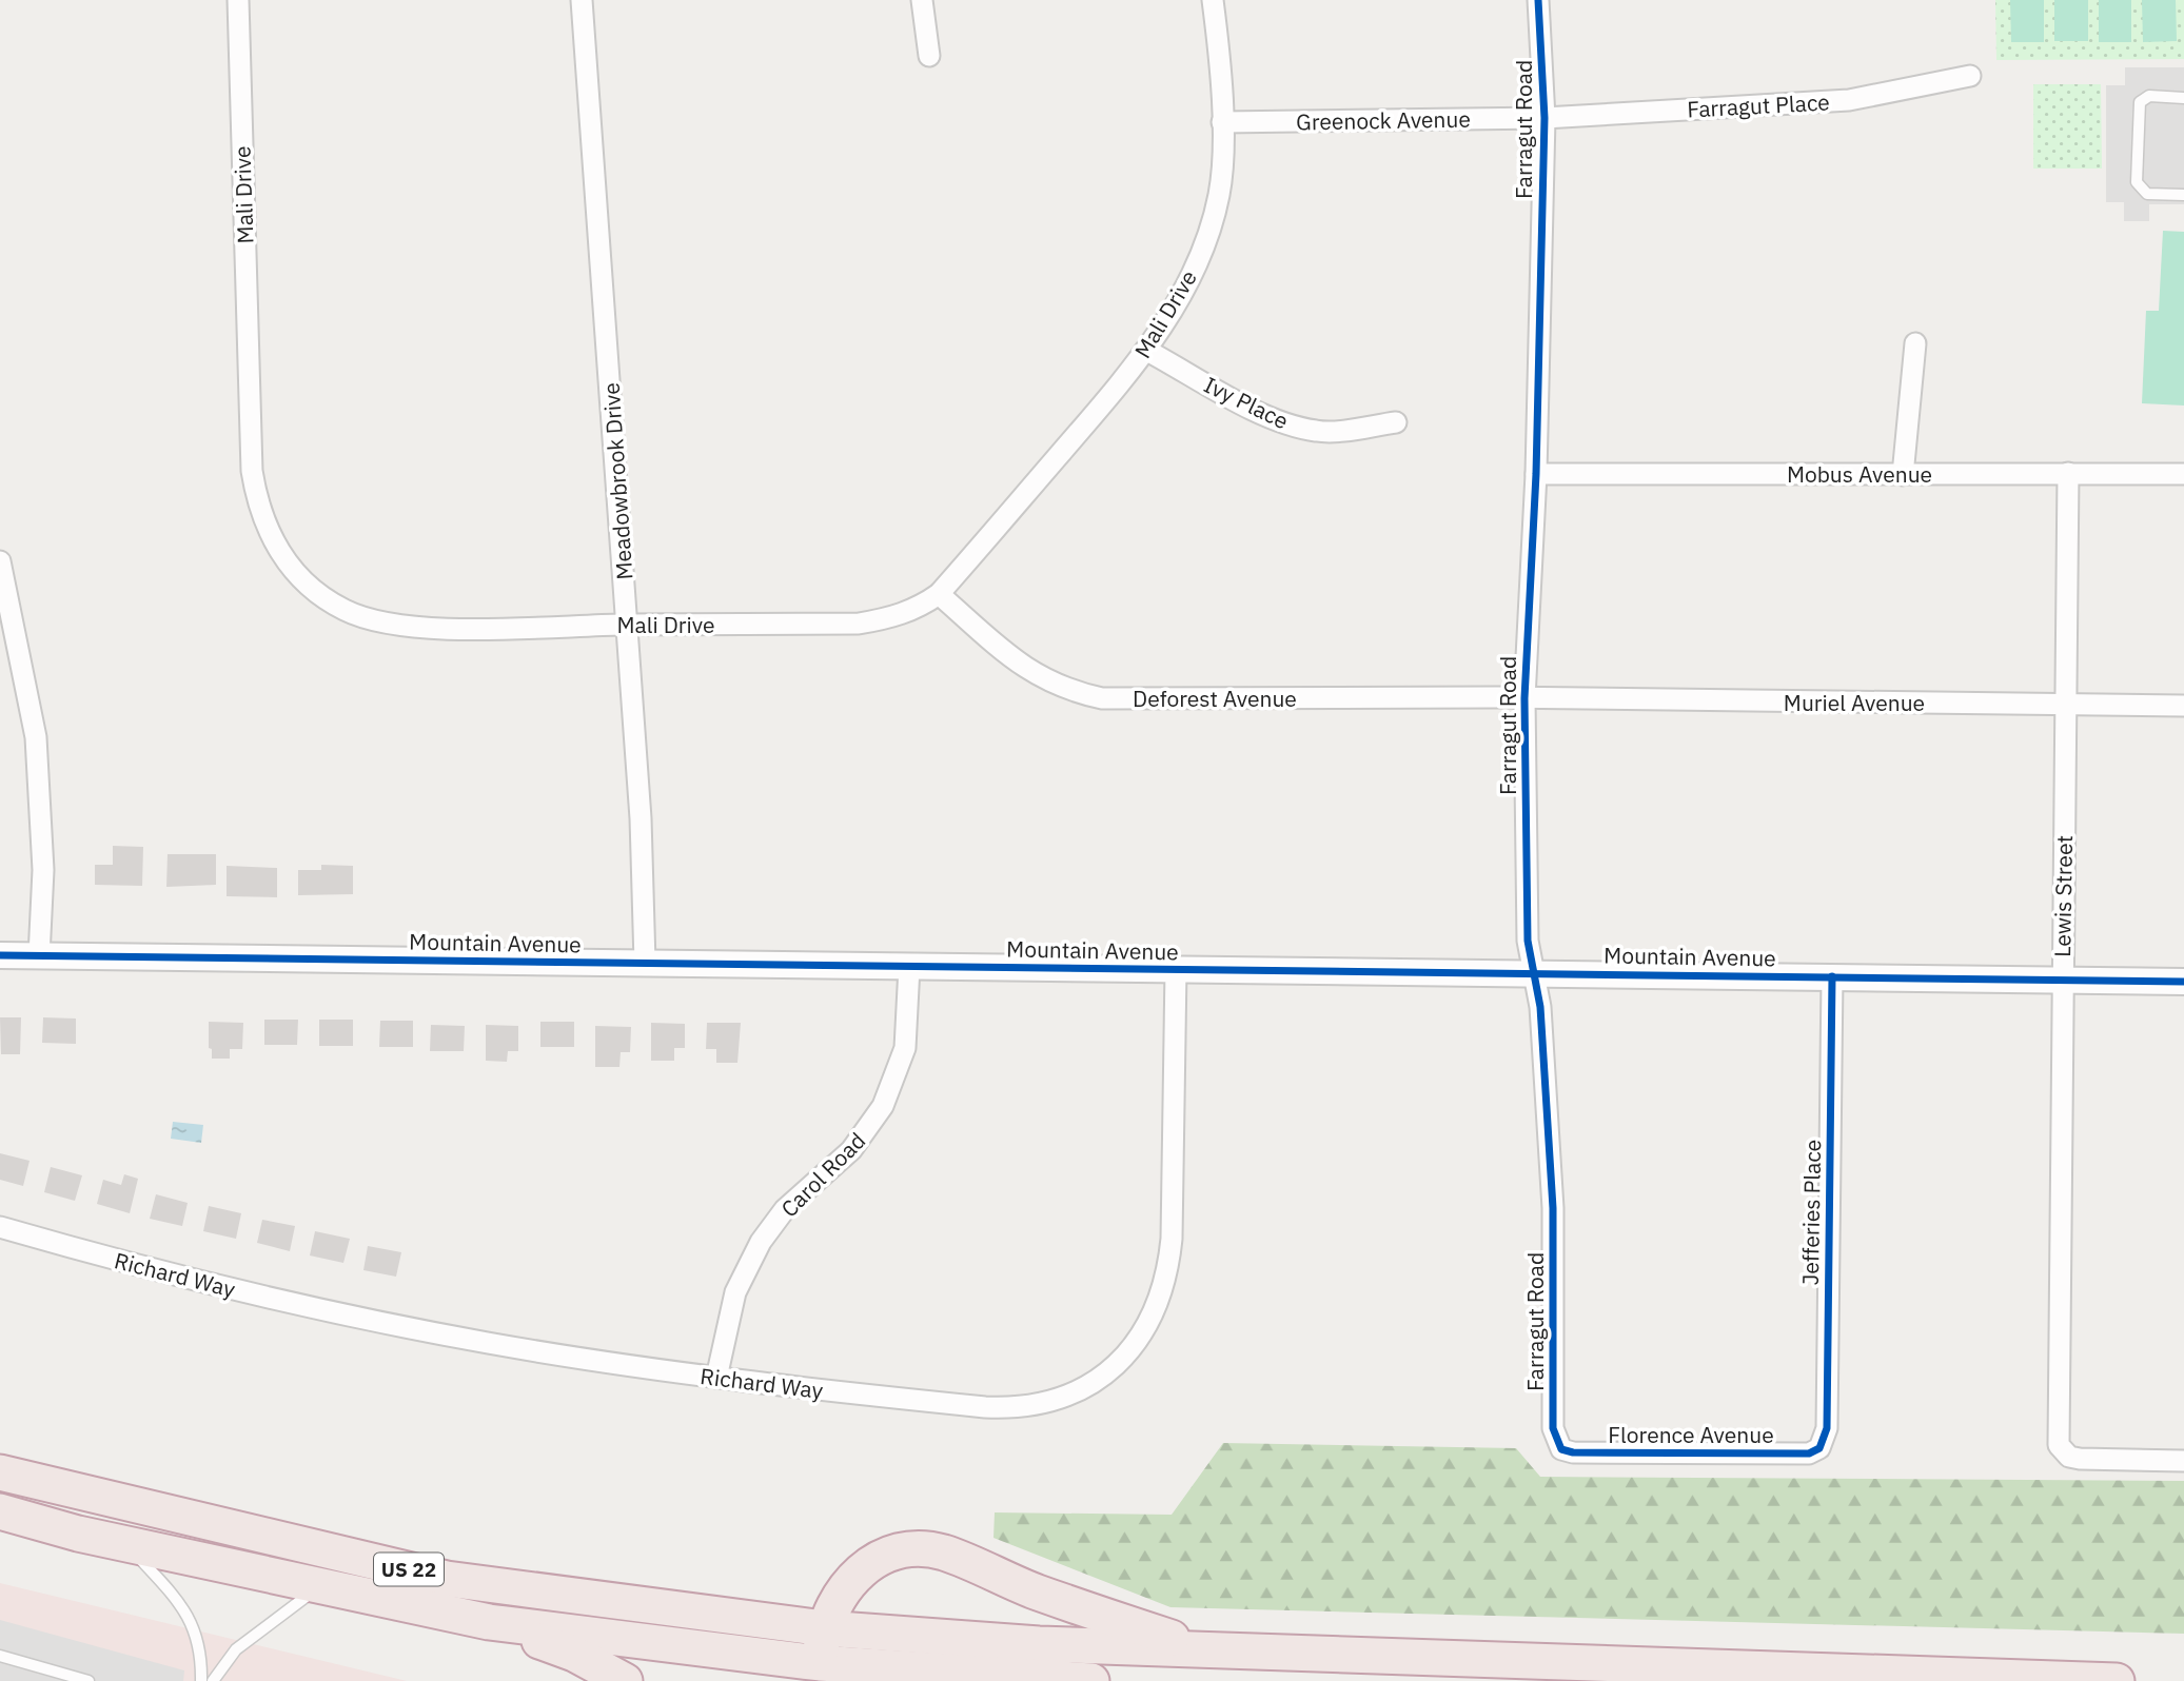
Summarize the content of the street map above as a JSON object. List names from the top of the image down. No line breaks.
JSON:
{"streets":{"highway":["US 22"],"street":["Farragut Place","Greenock Avenue","Farragut Road","Mali Drive","Ivy Place","Mobus Avenue","Meadowbrook Drive","Deforest Avenue","Muriel Avenue","Lewis Street","Mountain Avenue","Carol Road","Jefferies Place","Richard Way","Florence Avenue"]},"crossings":[["Farragut Place","Greenock Avenue"],["Farragut Place","Farragut Road"],["Greenock Avenue","Farragut Road"],["Greenock Avenue","Mali Drive"],["Farragut Road","Mobus Avenue"],["Farragut Road","Deforest Avenue"],["Farragut Road","Muriel Avenue"],["Farragut Road","Mountain Avenue"],["Farragut Road","Florence Avenue"],["Mali Drive","Ivy Place"],["Mali Drive","Meadowbrook Drive"],["Mali Drive","Deforest Avenue"],["Mobus Avenue","Lewis Street"],["Meadowbrook Drive","Mountain Avenue"],["Deforest Avenue","Muriel Avenue"],["Muriel Avenue","Lewis Street"],["Lewis Street","Mountain Avenue"],["Mountain Avenue","Carol Road"],["Mountain Avenue","Jefferies Place"],["Mountain Avenue","Richard Way"],["Carol Road","Richard Way"],["Jefferies Place","Florence Avenue"]]}
